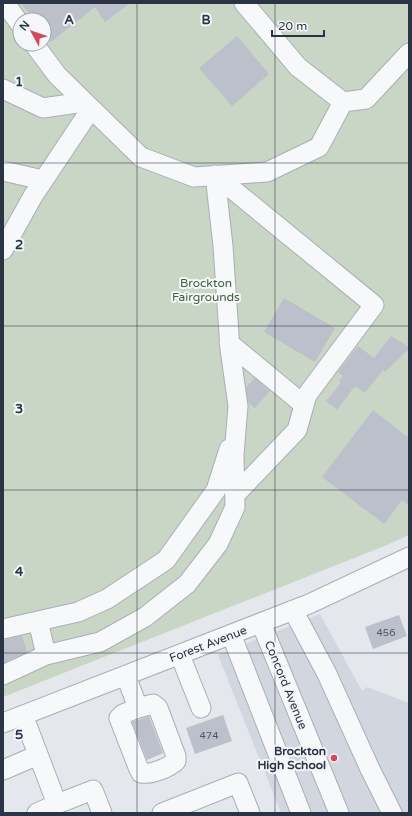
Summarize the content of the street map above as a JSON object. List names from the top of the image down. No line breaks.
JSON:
{"streets":{"street":["Forest Avenue","Concord Avenue"]},"crossings":[["Forest Avenue","Concord Avenue"]],"parks":["Brockton Fairgrounds"],"places":["Brockton High School"],"house_numbers":["456","474"],"scale_bar":"20 m","north":"top left","grid":{"columns":["A","B"],"rows":["1","2","3","4","5"]}}
